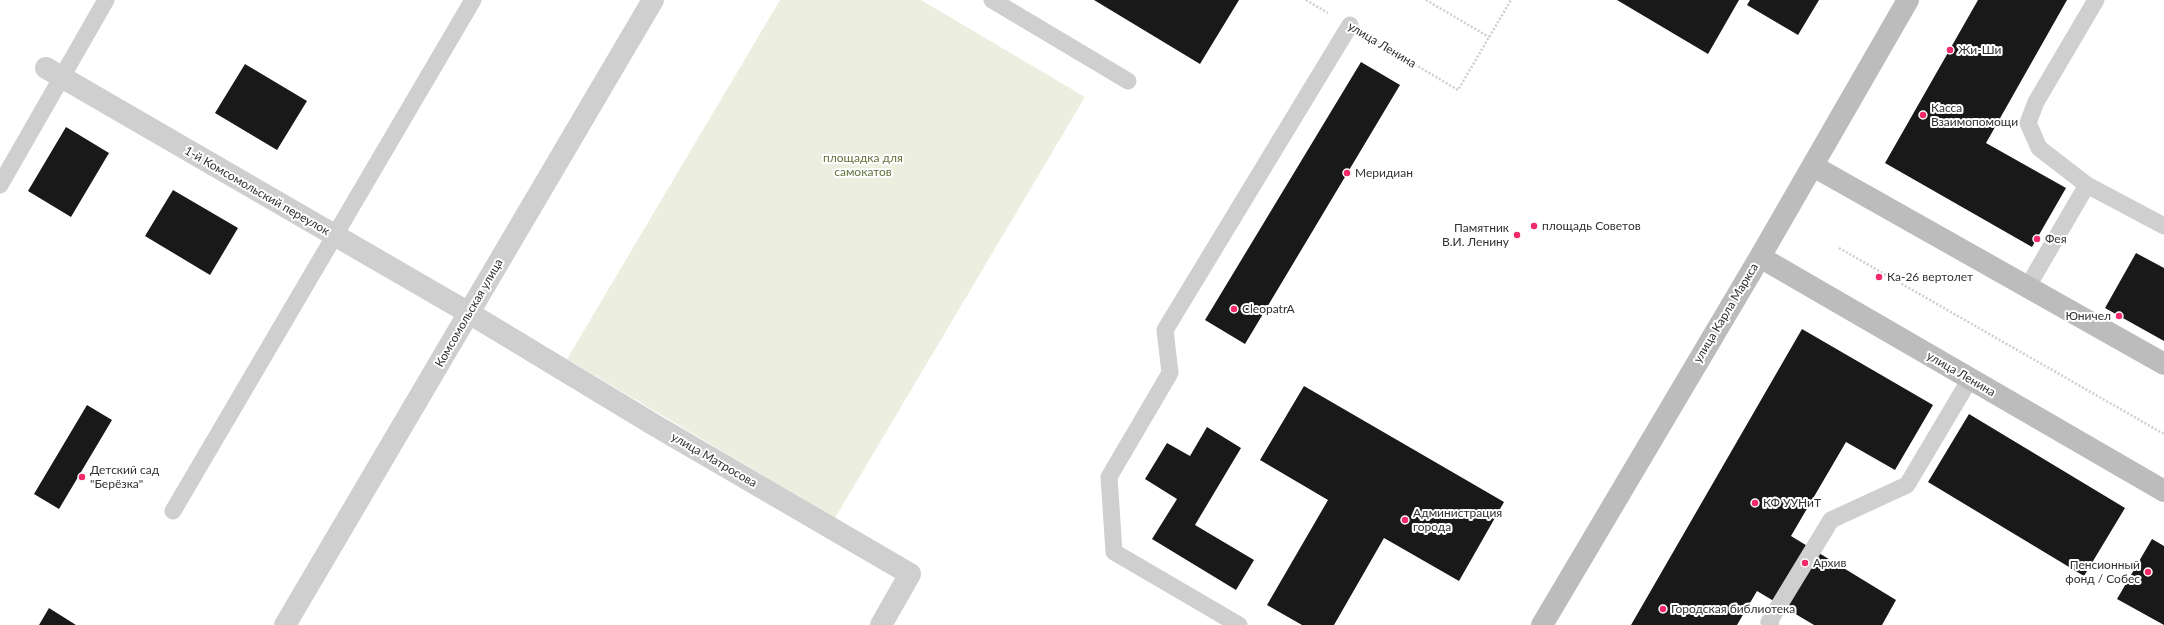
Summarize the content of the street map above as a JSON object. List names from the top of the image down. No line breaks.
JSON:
{"streets":{"main road":["улица Ленина","улица Карла Маркса"],"street":["1-й Комсомольский переулок","Комсомольская улица","улица Матросова"]},"crossings":[["улица Ленина","улица Карла Маркса"],["1-й Комсомольский переулок","Комсомольская улица"],["1-й Комсомольский переулок","улица Матросова"],["Комсомольская улица","улица Матросова"]],"parks":["площадка для самокатов"],"places":["Жи-Ши","Касса Взаимопомощи","Меридиан","площадь Советов","Памятник В.И. Ленину","Фея","Ка-26 вертолет","CleopatrA","Юничел","Детский сад \"Берёзка\"","КФ УУНиТ","Администрация города","Архив","Пенсионный фонд / Собес","Городская библиотека"]}
